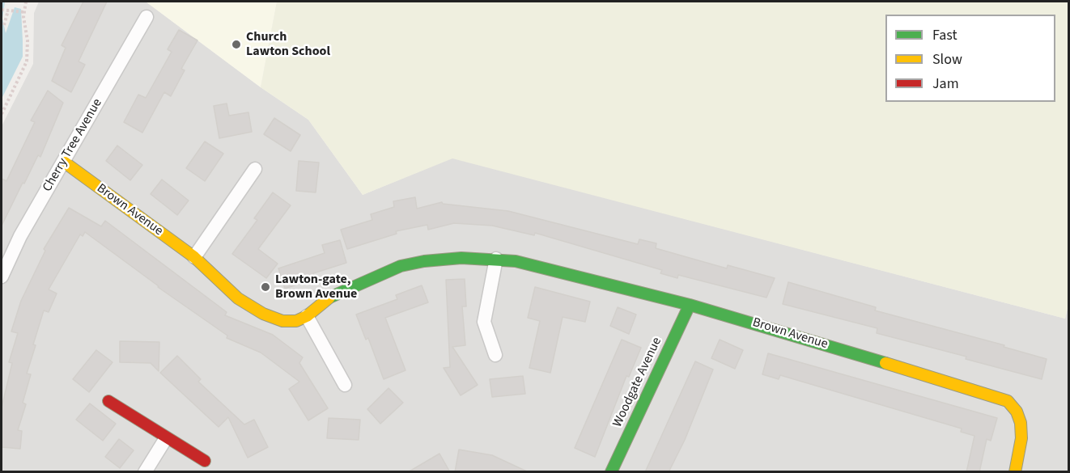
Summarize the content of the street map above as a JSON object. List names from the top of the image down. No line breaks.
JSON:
{"streets":{"street":["Cherry Tree Avenue","Brown Avenue","Woodgate Avenue"]},"crossings":[["Cherry Tree Avenue","Brown Avenue"],["Brown Avenue","Woodgate Avenue"]],"places":["Church Lawton School","Lawton-gate, Brown Avenue"],"legend":["Fast","Slow","Jam"]}
